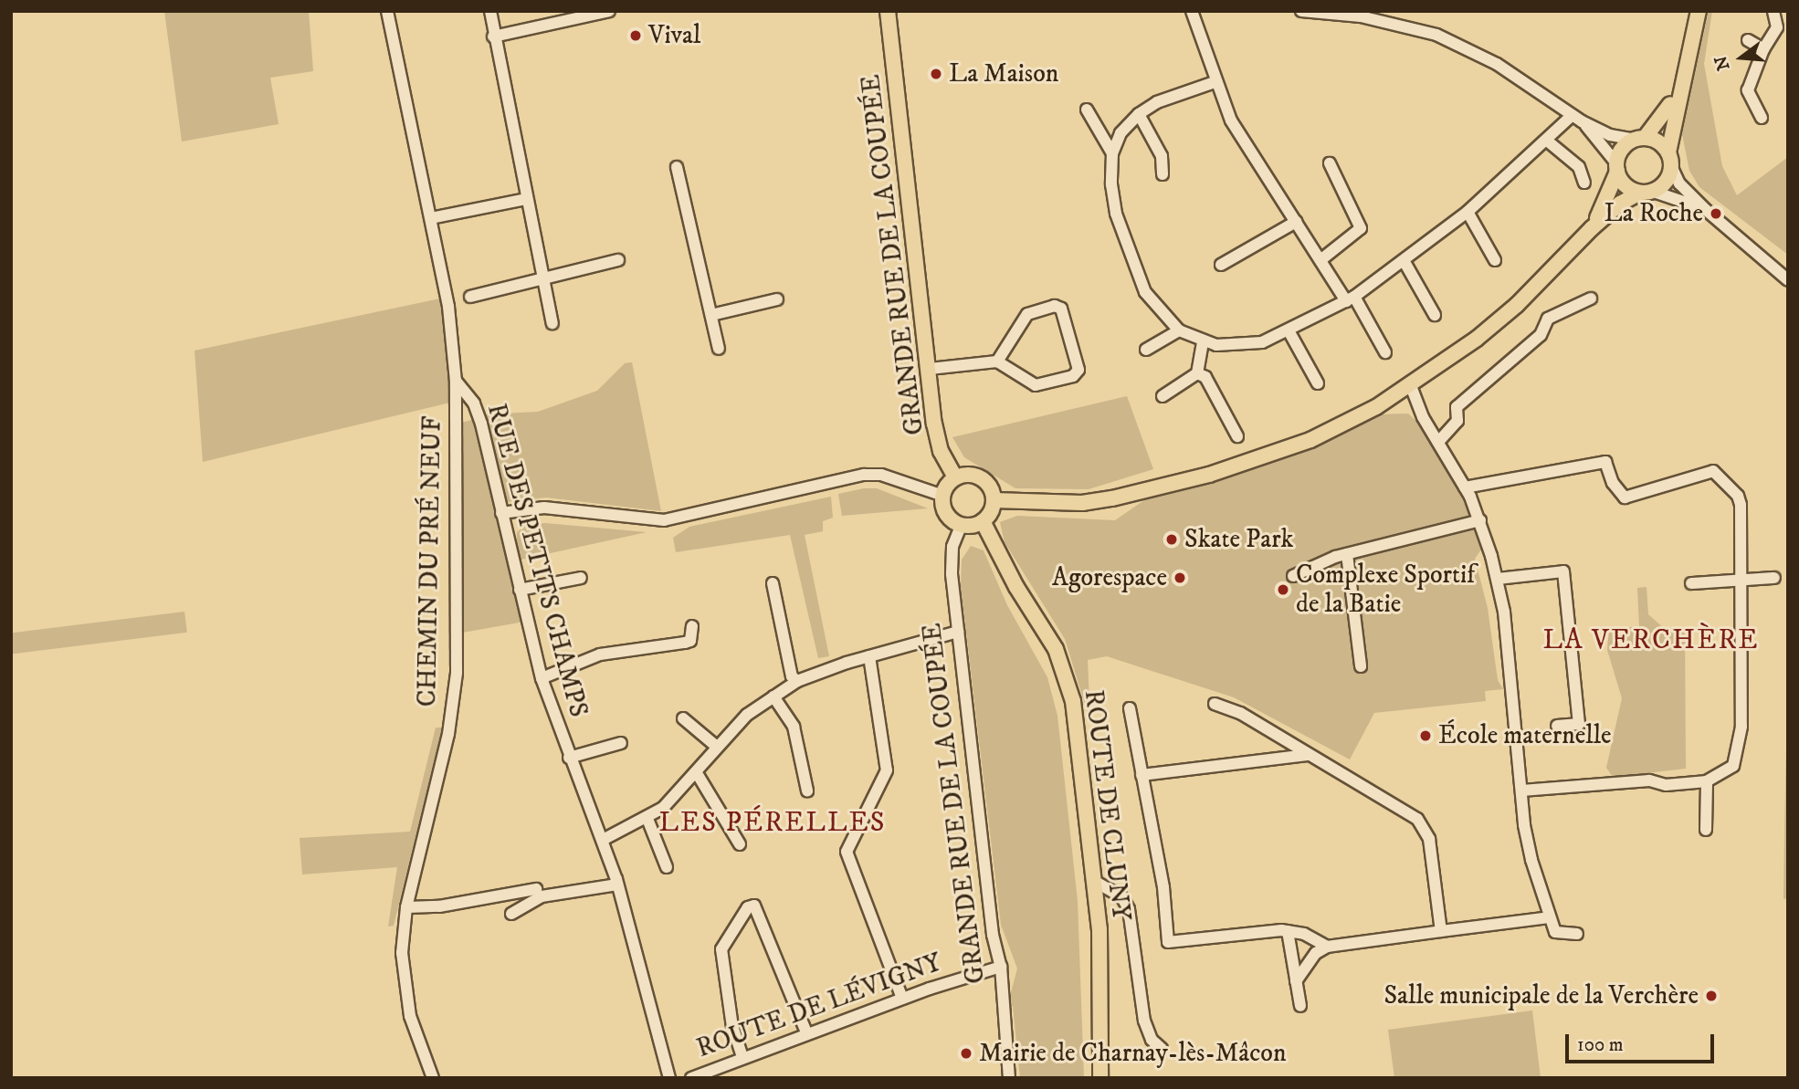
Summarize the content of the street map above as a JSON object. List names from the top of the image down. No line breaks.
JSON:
{"streets":{"main road":["GRANDE RUE DE LA COUPÉE","ROUTE DE CLUNY"],"street":["RUE DES PETITS CHAMPS","CHEMIN DU PRÉ NEUF","ROUTE DE LÉVIGNY"]},"crossings":[["GRANDE RUE DE LA COUPÉE","ROUTE DE CLUNY"],["GRANDE RUE DE LA COUPÉE","ROUTE DE LÉVIGNY"],["RUE DES PETITS CHAMPS","CHEMIN DU PRÉ NEUF"]],"districts":["LA VERCHÈRE","LES PÉRELLES"],"places":["Vival","La Maison","La Roche","Skate Park","Agorespace","Complexe Sportif de la Batie","École maternelle","Salle municipale de la Verchère","Mairie de Charnay-lès-Mâcon"],"scale_bar":"100 m","north":"left"}
